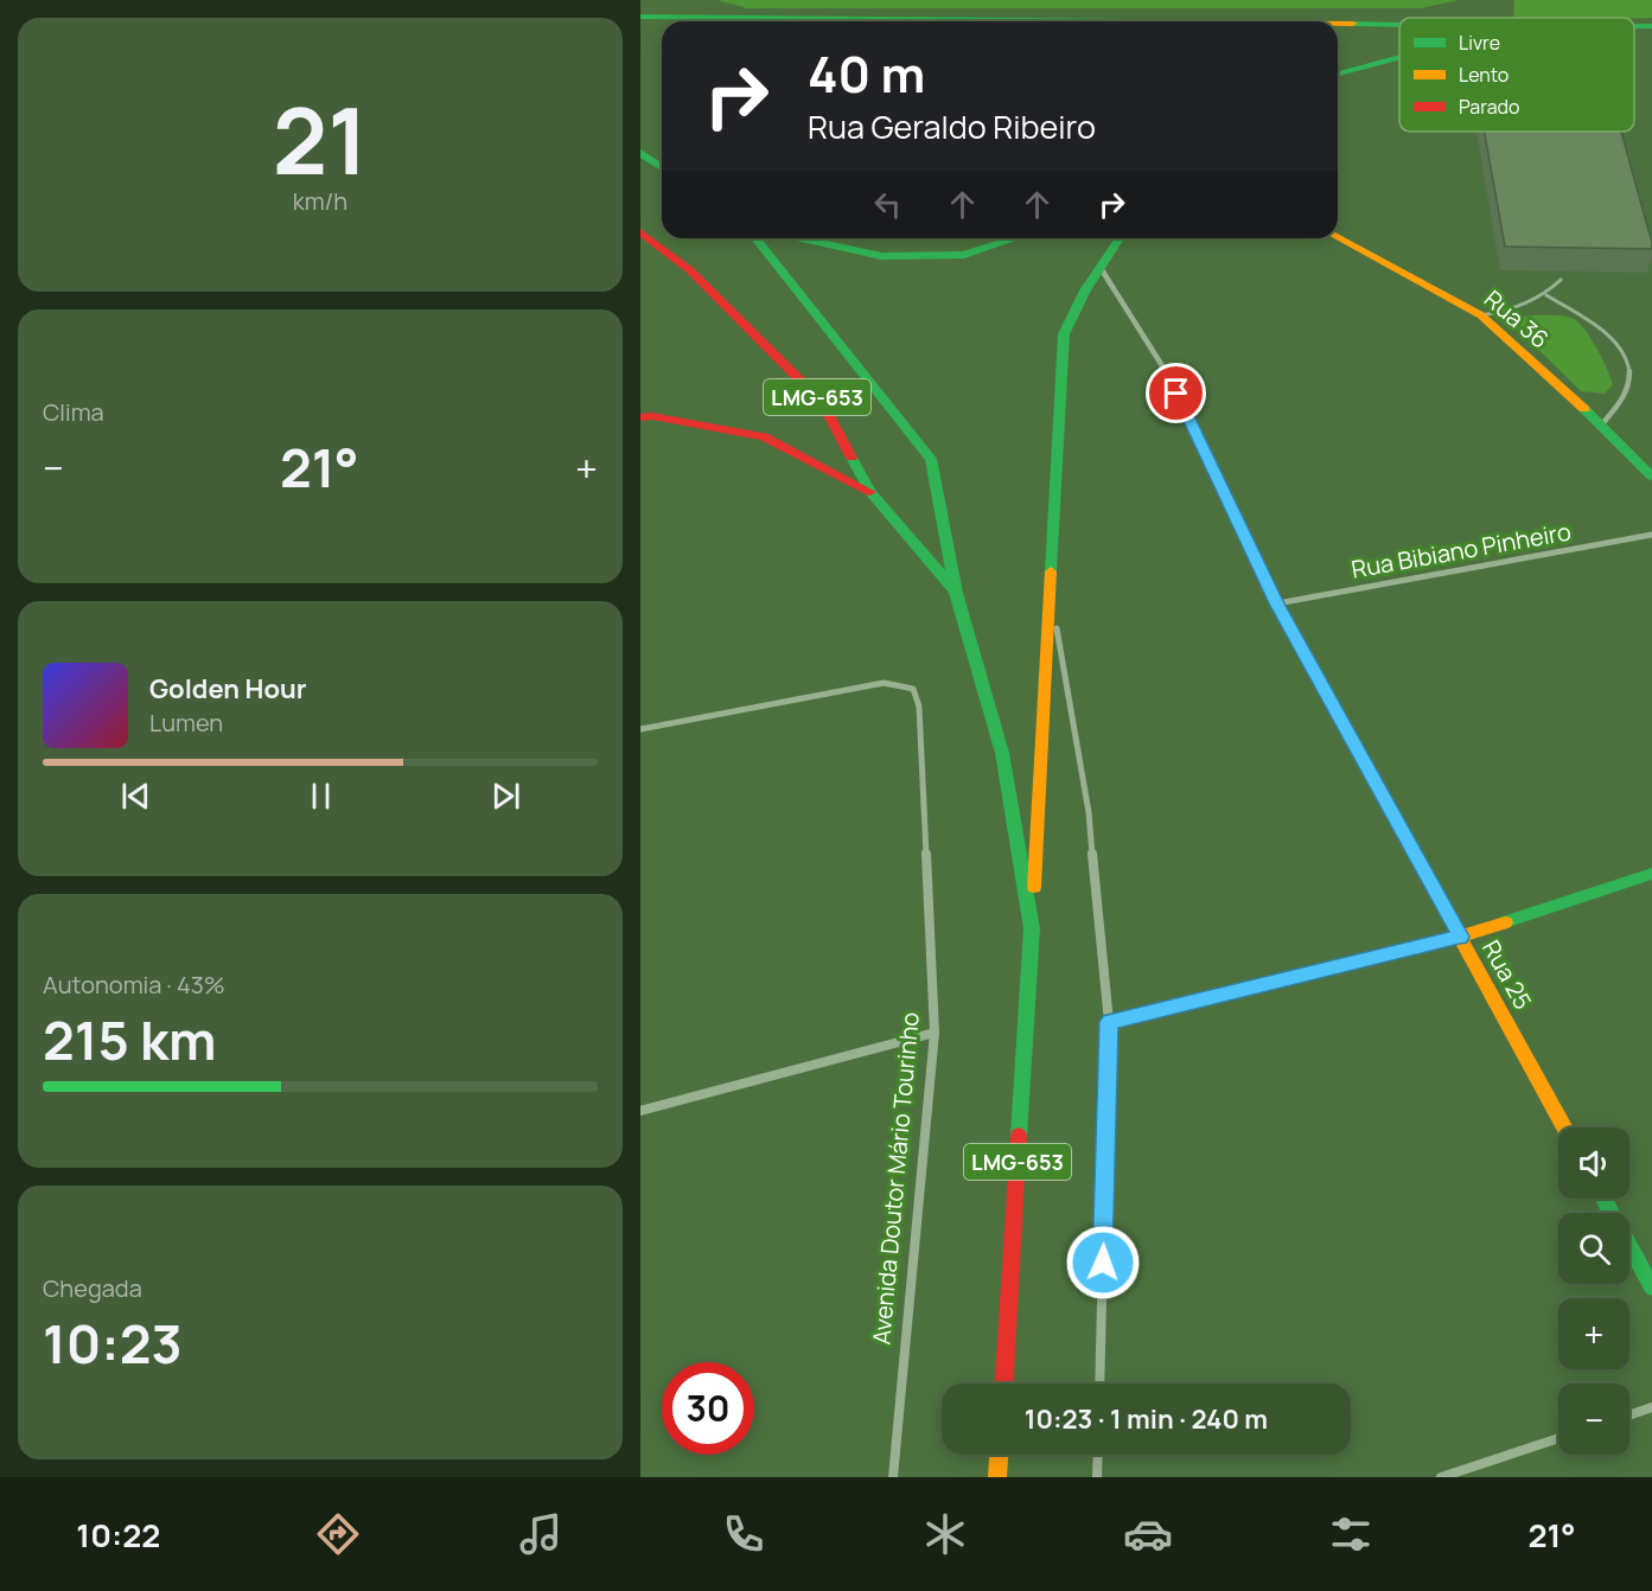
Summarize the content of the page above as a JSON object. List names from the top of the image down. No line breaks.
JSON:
{"streets":{"main road":["Rua 36","LMG-653","Rua 25"],"street":["Rua Bibiano Pinheiro","Avenida Doutor Mário Tourinho"]},"crossings":[["Rua Bibiano Pinheiro","Rua 25"]],"legend":["Livre","Lento","Parado"],"page":{"tile":[["21","km/h"],"Clima",["Autonomia · 43%","215 km"],["Chegada","10:23"]],"turn":["40 m","Rua Geraldo Ribeiro"],"heat":["−","21°","+"],"song":["Golden Hour","Lumen"],"map_buttons":["+","−"],"limit":"30","trip":"10:23 · 1 min · 240 m","tabs":["10:22","21°"]}}
